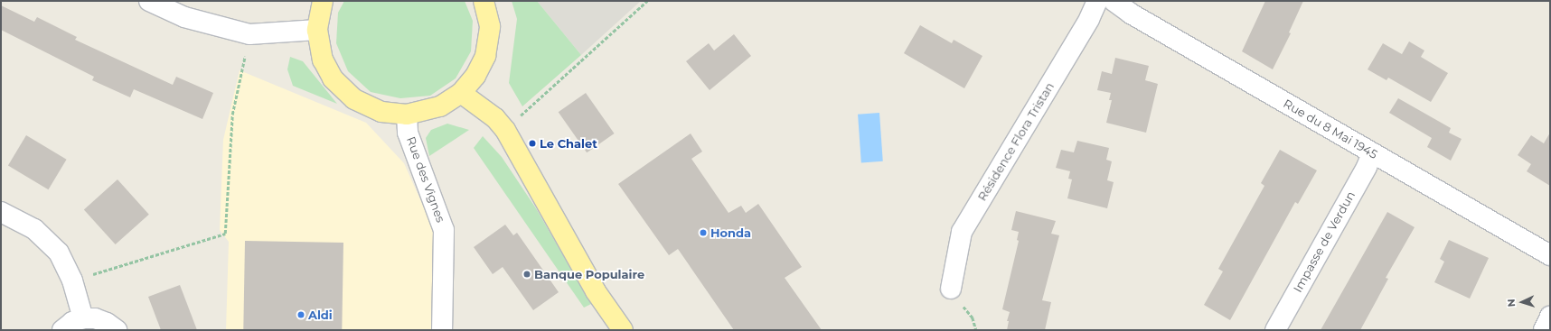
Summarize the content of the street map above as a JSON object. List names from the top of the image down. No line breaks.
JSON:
{"streets":{"street":["Rue du 8 Mai 1945","Résidence Flora Tristan","Rue des Vignes","Impasse de Verdun"]},"crossings":[["Rue du 8 Mai 1945","Impasse de Verdun"]],"places":["Le Chalet","Honda","Banque Populaire","Aldi"],"north":"left"}
